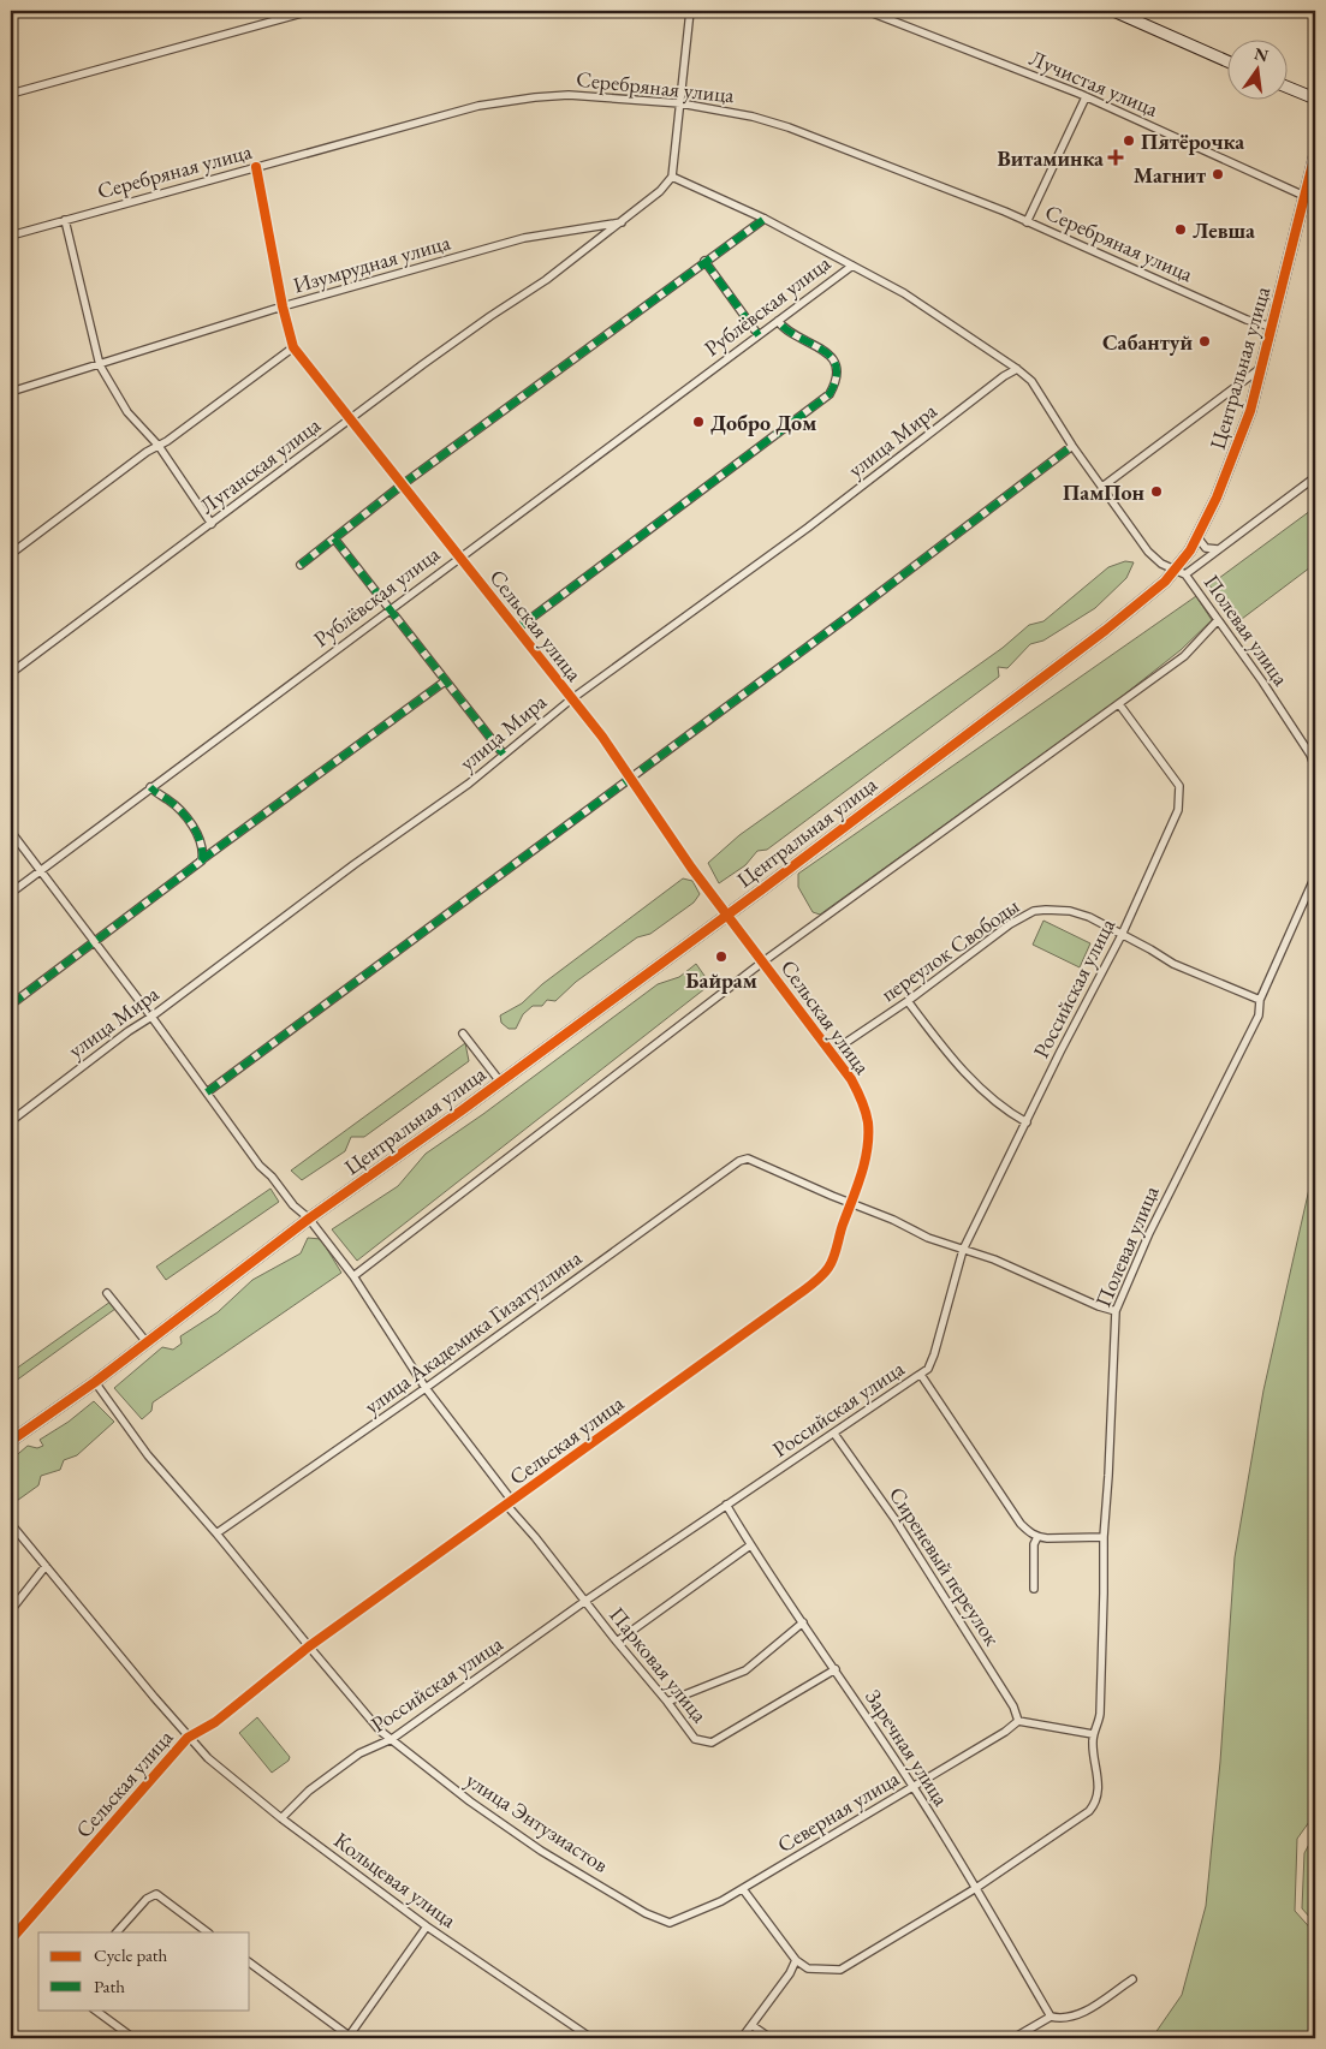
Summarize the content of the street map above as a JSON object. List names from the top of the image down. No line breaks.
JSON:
{"streets":{"street":["Лучистая улица","Серебряная улица","Изумрудная улица","Рублёвская улица","Центральная улица","улица Мира","Луганская улица","Сельская улица","Полевая улица","переулок Свободы","Российская улица","улица Академика Гизатуллина","Сиреневый переулок","Парковая улица","Заречная улица","Северная улица","улица Энтузиастов","Кольцевая улица"]},"crossings":[["Лучистая улица","Центральная улица"],["Серебряная улица","Центральная улица"],["Серебряная улица","Сельская улица"],["Изумрудная улица","Луганская улица"],["Изумрудная улица","Сельская улица"],["Рублёвская улица","Сельская улица"],["Рублёвская улица","Парковая улица"],["Центральная улица","Сельская улица"],["Центральная улица","Полевая улица"],["Центральная улица","Парковая улица"],["Центральная улица","улица Энтузиастов"],["улица Мира","Сельская улица"],["улица Мира","Парковая улица"],["Луганская улица","Сельская улица"],["Сельская улица","переулок Свободы"],["Сельская улица","улица Академика Гизатуллина"],["Сельская улица","Парковая улица"],["Сельская улица","улица Энтузиастов"],["Сельская улица","Кольцевая улица"],["Полевая улица","переулок Свободы"],["переулок Свободы","Российская улица"],["Российская улица","Сиреневый переулок"],["Российская улица","Парковая улица"],["Российская улица","Заречная улица"],["Российская улица","улица Энтузиастов"],["Российская улица","Кольцевая улица"],["улица Академика Гизатуллина","Парковая улица"],["улица Академика Гизатуллина","улица Энтузиастов"],["Сиреневый переулок","Северная улица"],["Парковая улица","Заречная улица"],["Заречная улица","Северная улица"],["Северная улица","улица Энтузиастов"]],"places":{"other":["Пятёрочка","Магнит","Левша","Сабантуй","Добро Дом","ПамПон","Байрам"],"health":["Витаминка"]},"legend":["Cycle path","Path"],"north":"top"}
